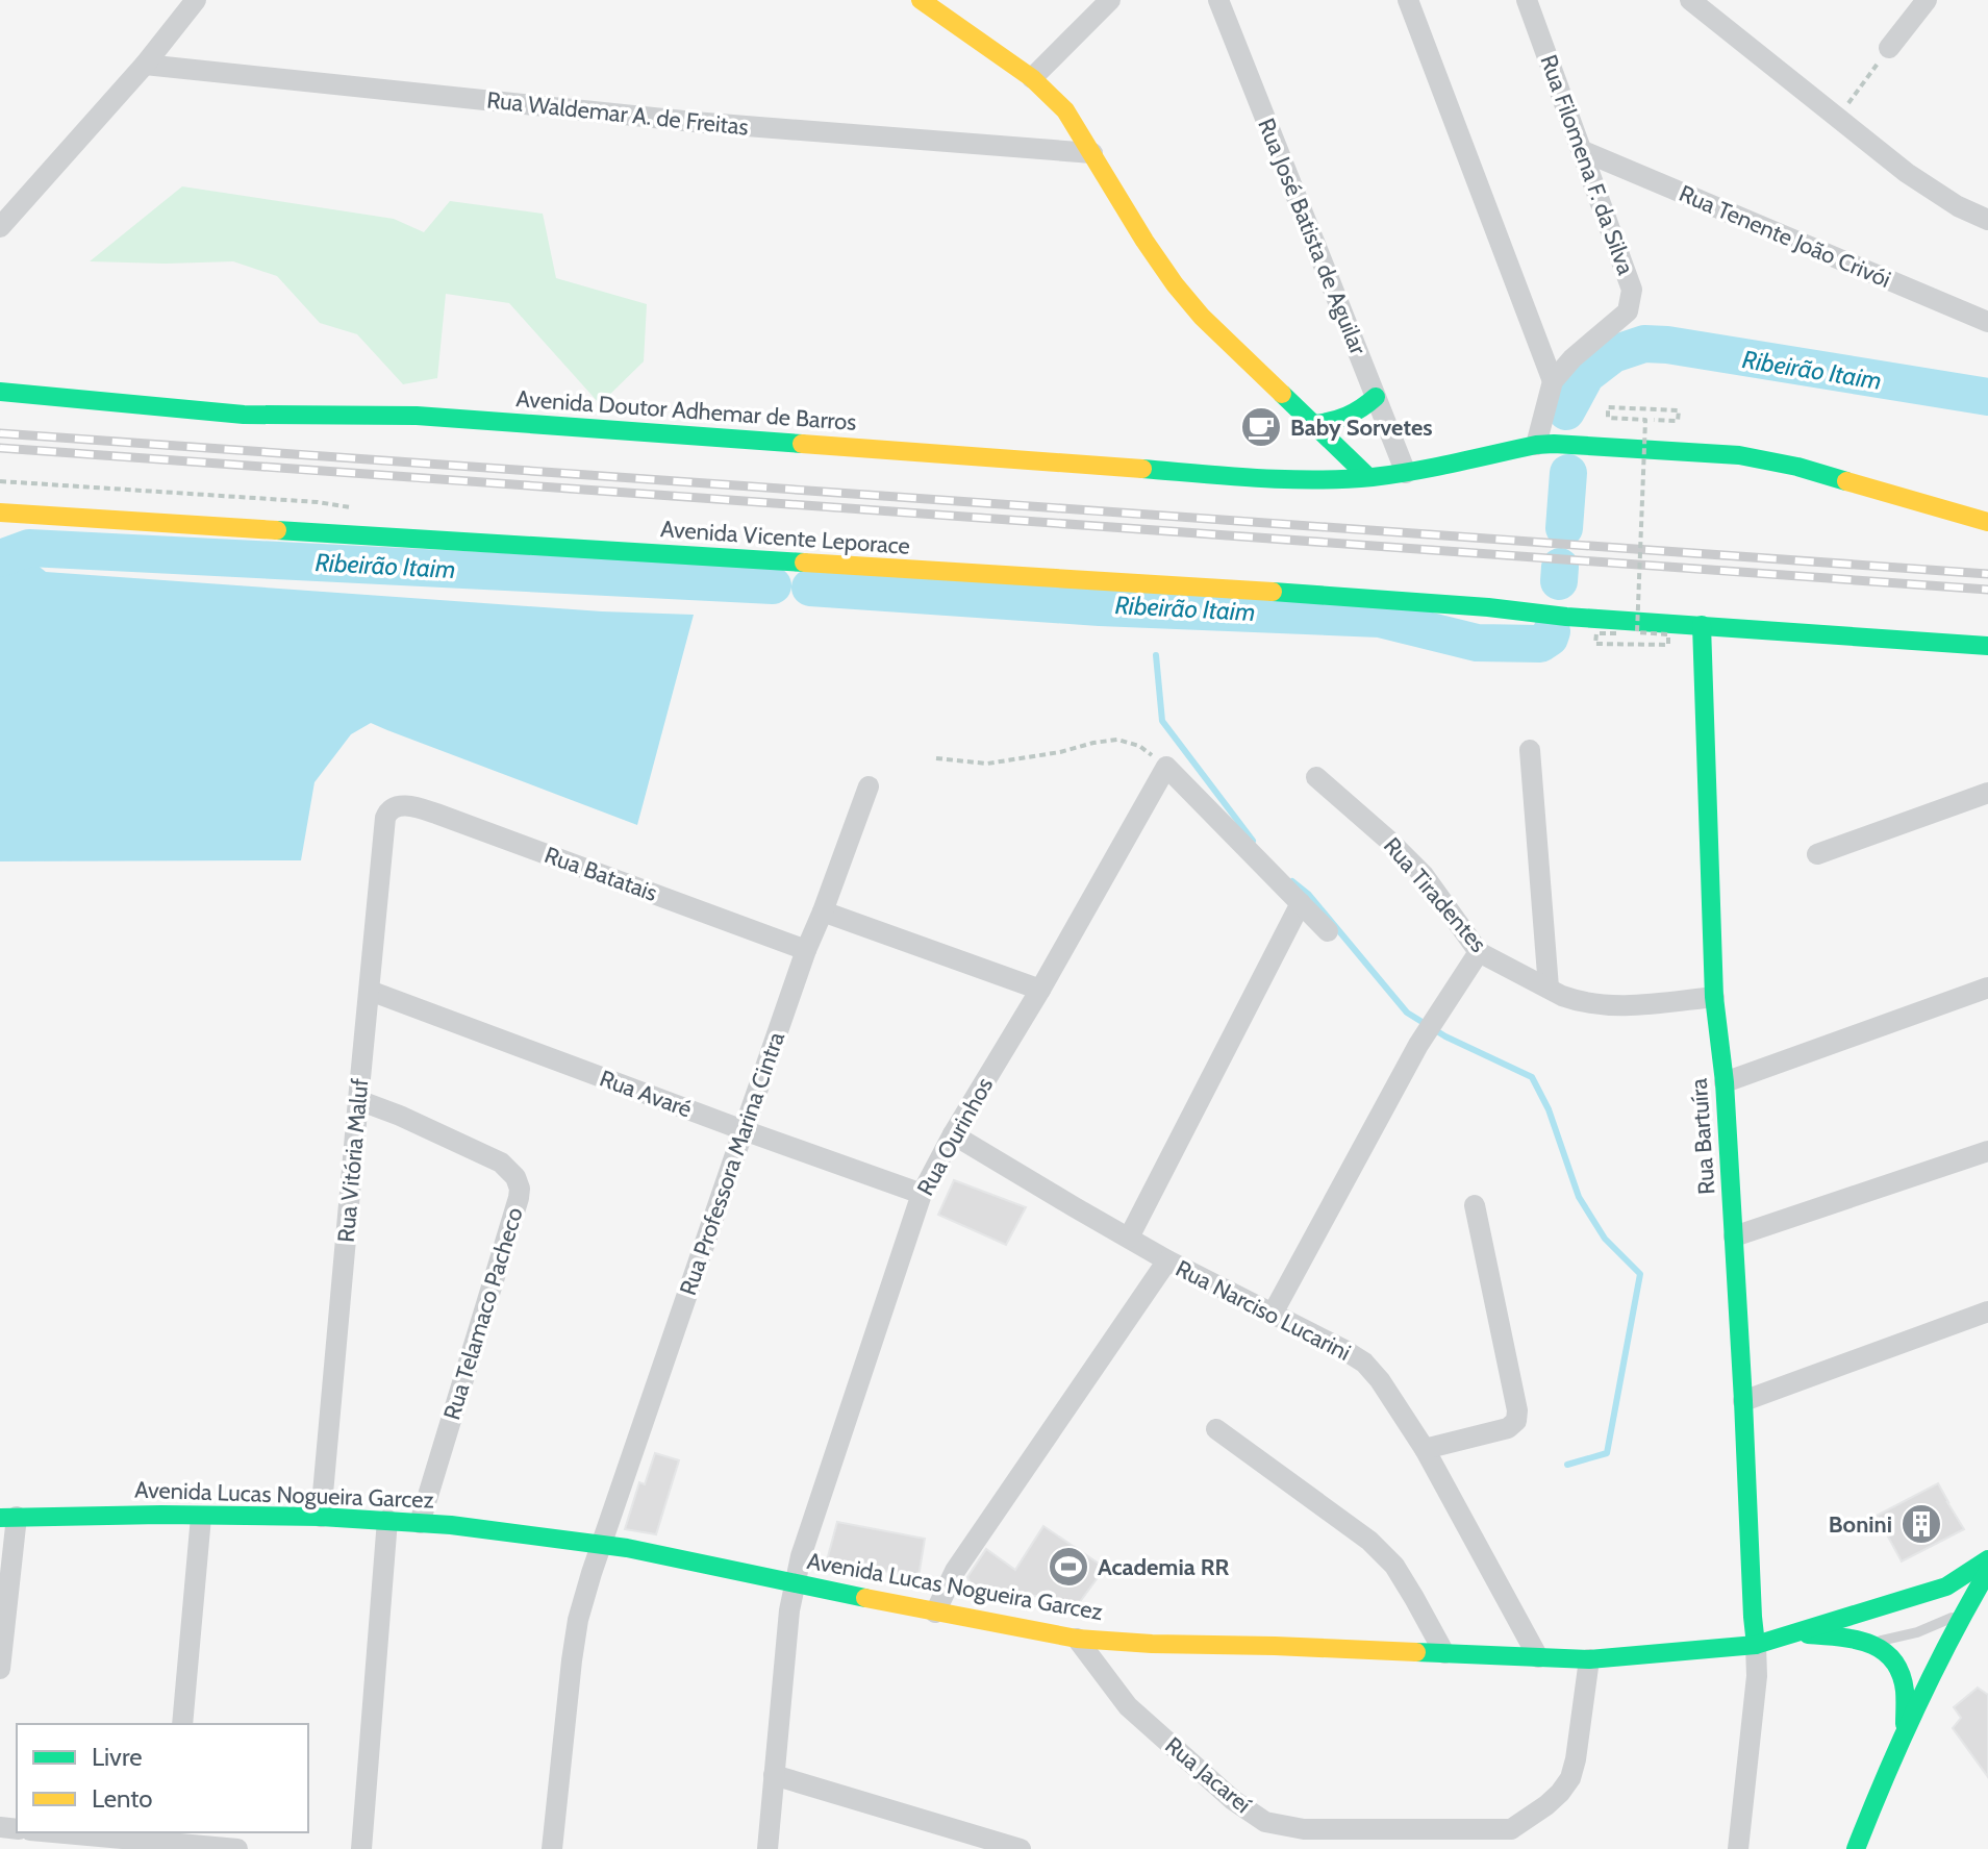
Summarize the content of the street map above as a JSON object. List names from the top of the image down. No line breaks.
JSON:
{"streets":{"main road":["Avenida Doutor Adhemar de Barros","Avenida Vicente Leporace","Rua Bartuíra","Avenida Lucas Nogueira Garcez"],"street":["Rua Waldemar A. de Freitas","Rua Filomena F. da Silva","Rua José Batista de Aguilar","Rua Tenente João Crivói","Rua Batatais","Rua Tiradentes","Rua Avaré","Rua Ourinhos","Rua Vitória Maluf","Rua Professora Marina Cintra","Rua Narciso Lucarini","Rua Telamaco Pacheco","Rua Jacareí"]},"crossings":[["Rua Filomena F. da Silva","Rua Tenente João Crivói"],["Rua Filomena F. da Silva","Avenida Doutor Adhemar de Barros"],["Rua José Batista de Aguilar","Avenida Doutor Adhemar de Barros"],["Avenida Vicente Leporace","Rua Bartuíra"],["Rua Batatais","Rua Vitória Maluf"],["Rua Batatais","Rua Professora Marina Cintra"],["Rua Tiradentes","Rua Bartuíra"],["Rua Avaré","Rua Ourinhos"],["Rua Avaré","Rua Vitória Maluf"],["Rua Avaré","Rua Professora Marina Cintra"],["Rua Ourinhos","Rua Narciso Lucarini"],["Rua Ourinhos","Avenida Lucas Nogueira Garcez"],["Rua Bartuíra","Avenida Lucas Nogueira Garcez"],["Rua Vitória Maluf","Rua Telamaco Pacheco"],["Rua Vitória Maluf","Avenida Lucas Nogueira Garcez"],["Rua Professora Marina Cintra","Avenida Lucas Nogueira Garcez"],["Rua Narciso Lucarini","Avenida Lucas Nogueira Garcez"],["Rua Telamaco Pacheco","Avenida Lucas Nogueira Garcez"],["Avenida Lucas Nogueira Garcez","Rua Jacareí"]],"water":["Ribeirão Itaim"],"places":{"cafe":["Baby Sorvetes"],"building":["Bonini"],"sports":["Academia RR"]},"legend":["Livre","Lento"]}
